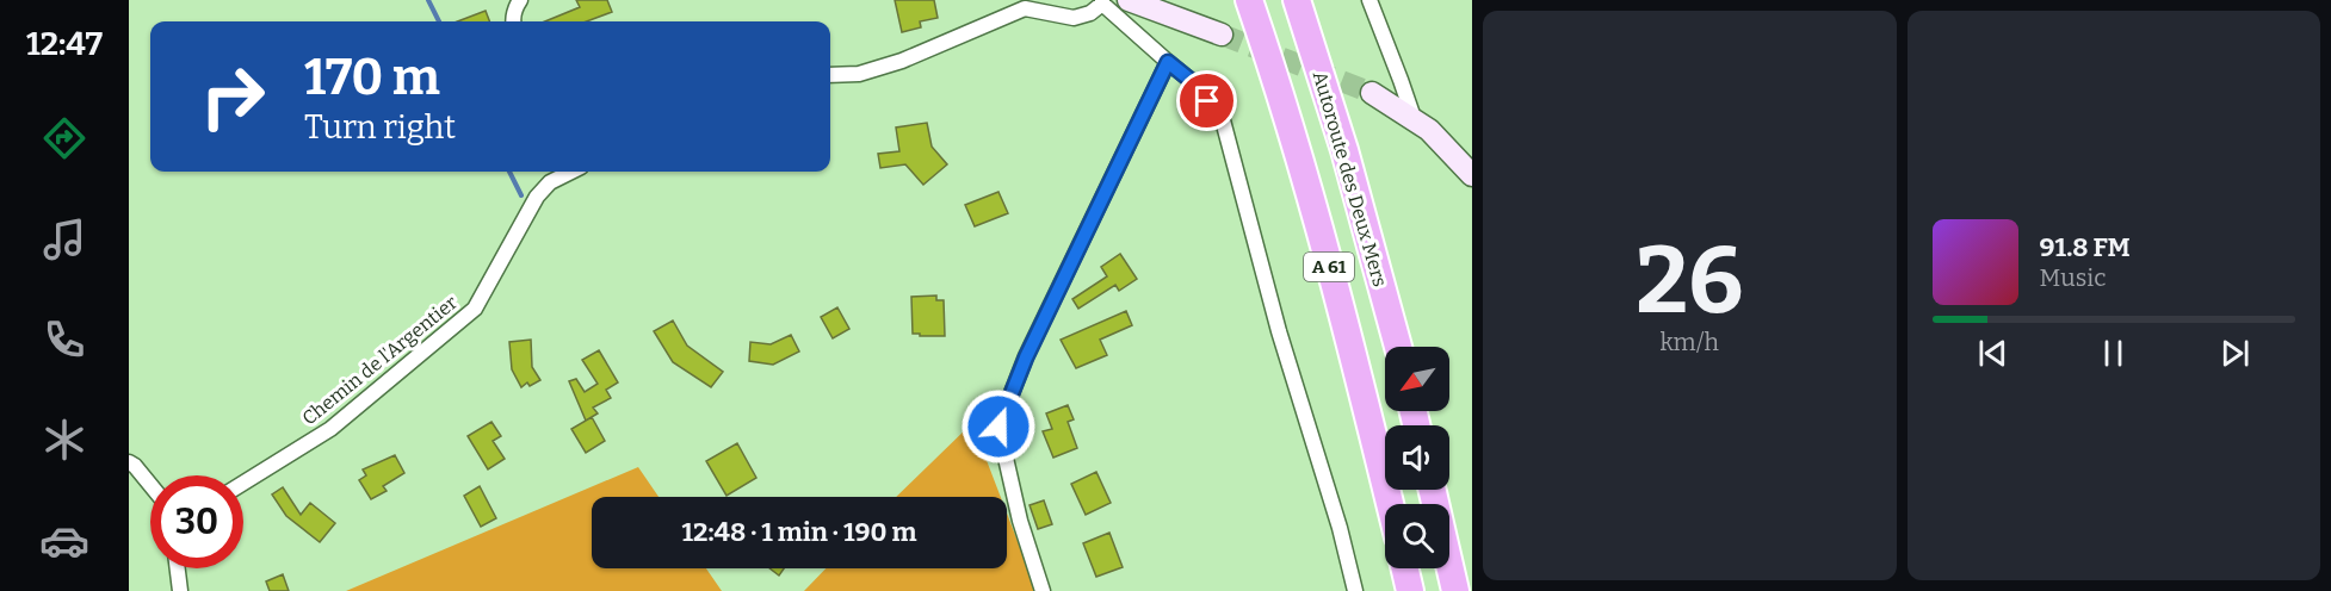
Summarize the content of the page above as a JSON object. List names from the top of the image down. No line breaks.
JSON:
{"streets":{"highway":["Autoroute des Deux Mers","A 61"],"street":["Chemin de l'Argentier"]},"north":"bottom left","page":{"tabs":"12:47","tile":["26","km/h"],"turn":["170 m","Turn right"],"song":["91.8 FM","Music"],"limit":"30","trip":"12:48 · 1 min · 190 m"}}
